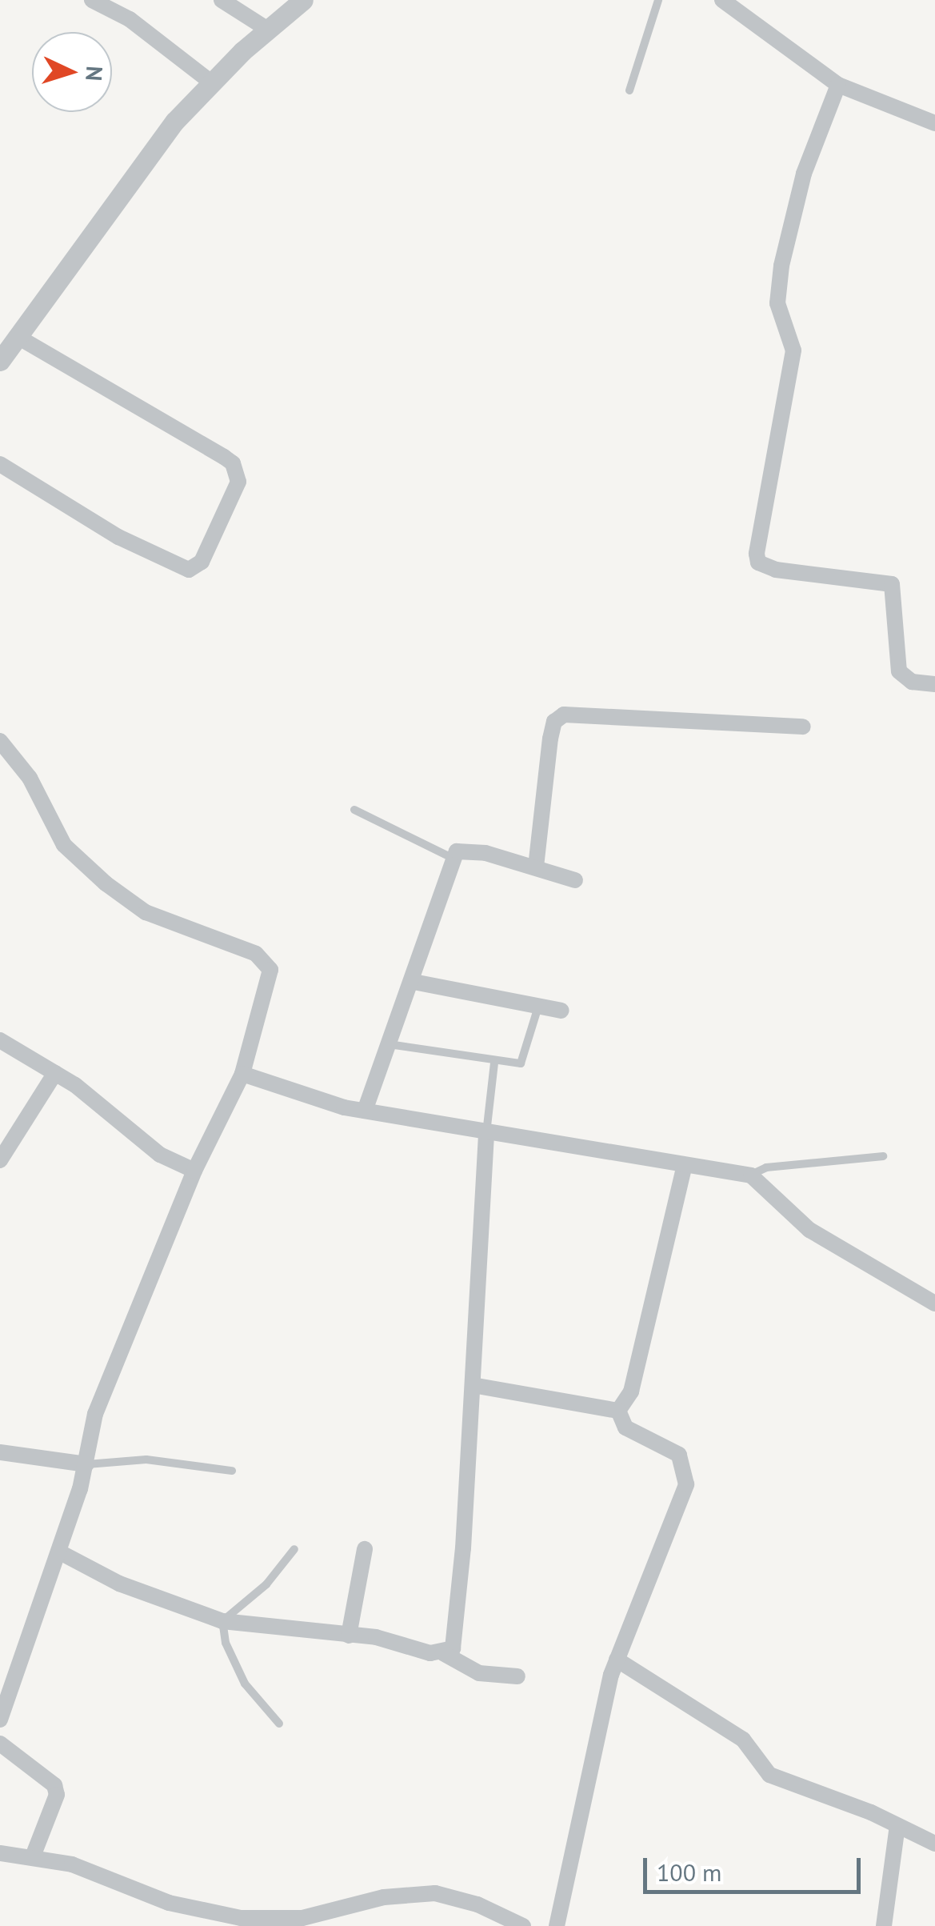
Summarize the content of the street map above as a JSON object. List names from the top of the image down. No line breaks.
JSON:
{"scale_bar":"100 m","north":"right"}
